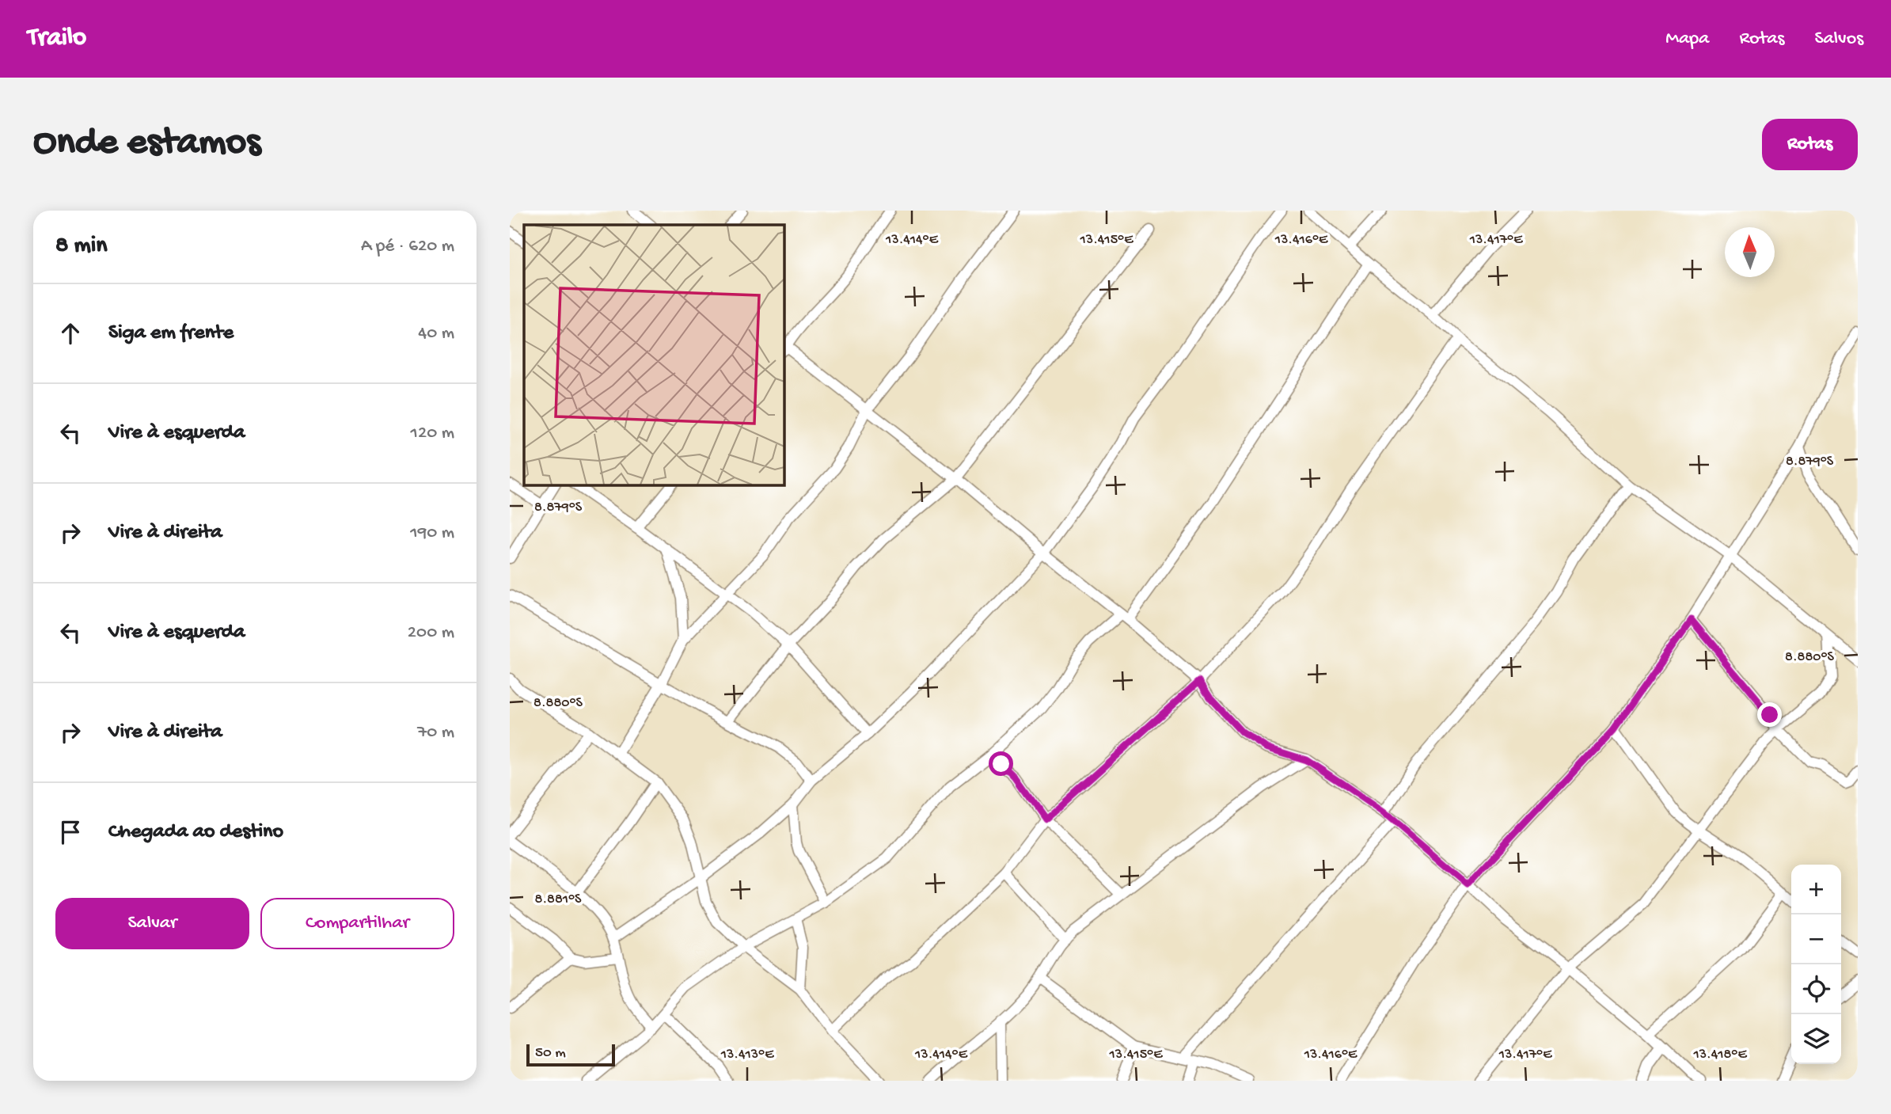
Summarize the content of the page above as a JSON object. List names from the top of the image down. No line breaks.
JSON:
{"scale_bar":"50 m","north":"top","page":{"header":"Trailo","nav":["Mapa","Rotas","Salvos"],"buttons":["Rotas",["Salvar","Compartilhar"]],"title":"Onde estamos","heading":["8 min","A pé · 620 m"],"list":[["Siga em frente","40 m"],["Vire à esquerda","120 m"],["Vire à direita","190 m"],["Vire à esquerda","200 m"],["Vire à direita","70 m"],"Chegada ao destino"],"map_buttons":["+","−"],"scale":"50 m"},"coordinates":["13.414°E","13.415°E","13.416°E","13.417°E","8.879°S","8.880°S","8.881°S","13.413°E","13.418°E"]}
